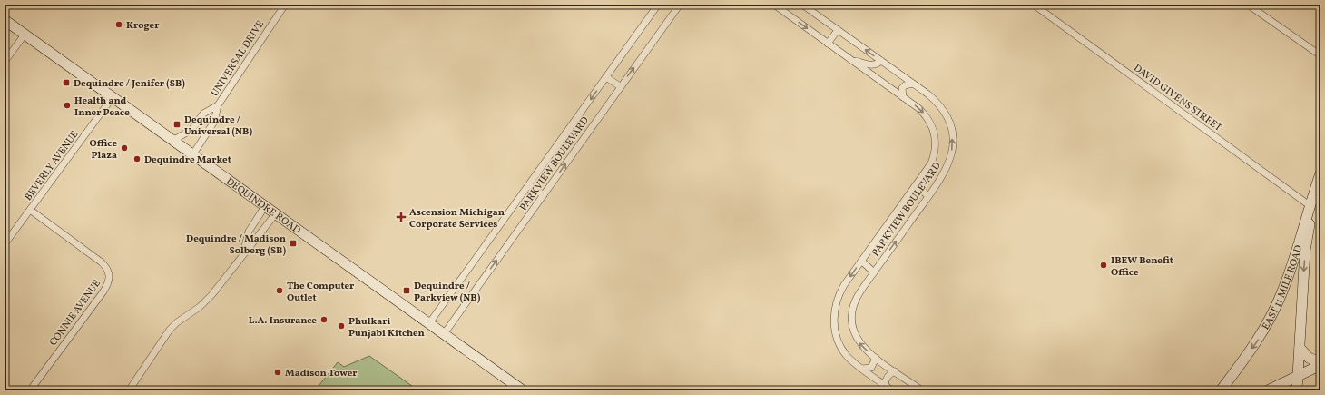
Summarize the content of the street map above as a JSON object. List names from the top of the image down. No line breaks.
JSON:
{"streets":{"main road":["DEQUINDRE ROAD","EAST 11 MILE ROAD"],"street":["UNIVERSAL DRIVE","DAVID GIVENS STREET","PARKVIEW BOULEVARD","BEVERLY AVENUE","CONNIE AVENUE"]},"crossings":[["UNIVERSAL DRIVE","DEQUINDRE ROAD"],["DAVID GIVENS STREET","EAST 11 MILE ROAD"],["PARKVIEW BOULEVARD","DEQUINDRE ROAD"],["BEVERLY AVENUE","DEQUINDRE ROAD"],["BEVERLY AVENUE","CONNIE AVENUE"]],"places":{"other":["Kroger","Health and Inner Peace","Office Plaza","Dequindre Market","IBEW Benefit Office","The Computer Outlet","L.A. Insurance","Phulkari Punjabi Kitchen","Madison Tower"],"transit":["Dequindre / Jenifer (SB)","Dequindre / Universal (NB)","Dequindre / Madison Solberg (SB)","Dequindre / Parkview (NB)"],"health":["Ascension Michigan Corporate Services"]}}
